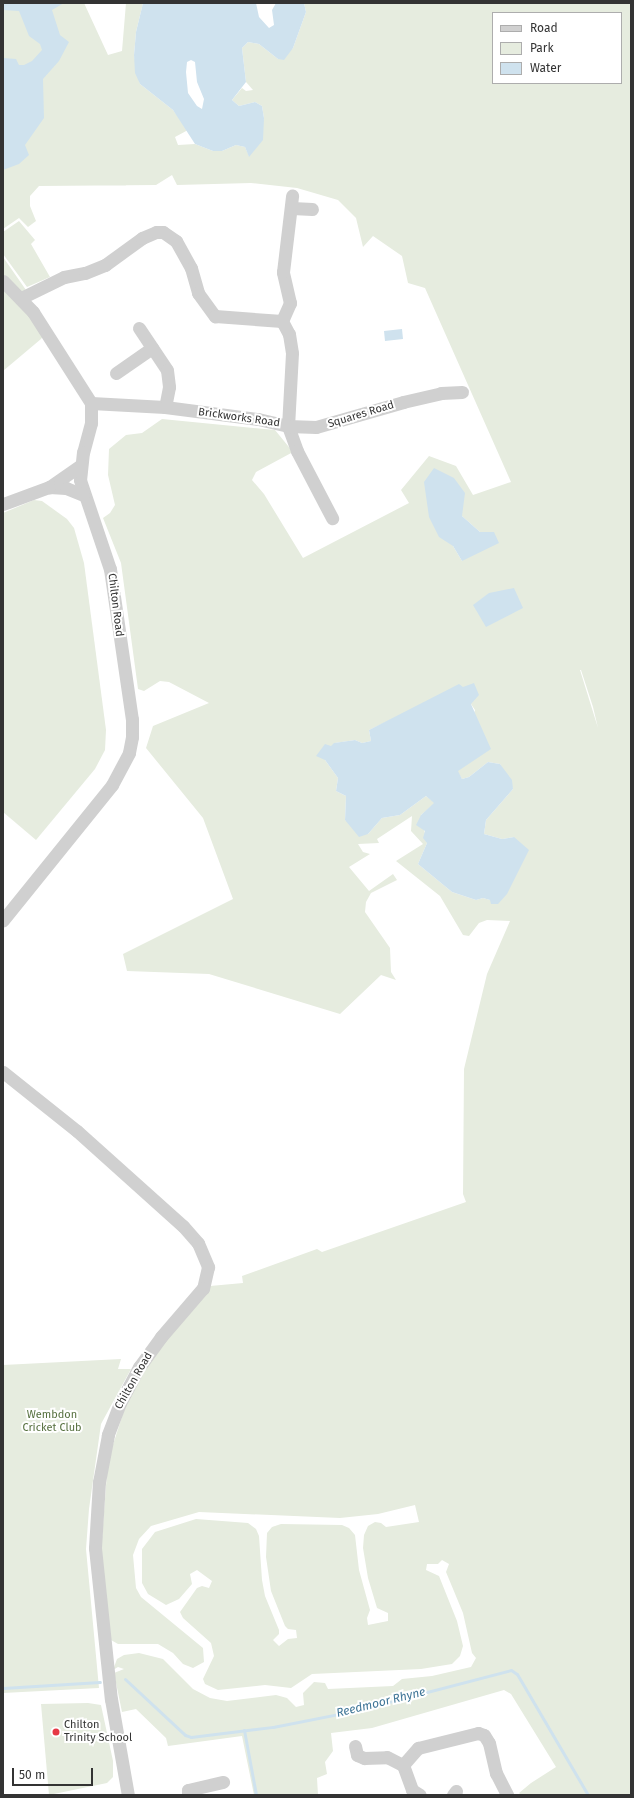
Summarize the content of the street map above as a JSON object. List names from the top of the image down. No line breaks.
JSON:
{"streets":{"street":["Squares Road","Brickworks Road","Chilton Road"]},"crossings":[["Squares Road","Brickworks Road"],["Brickworks Road","Chilton Road"]],"water":["Reedmoor Rhyne"],"parks":["Wembdon Cricket Club"],"places":["Chilton Trinity School"],"legend":["Road","Park","Water"],"scale_bar":"50 m"}
